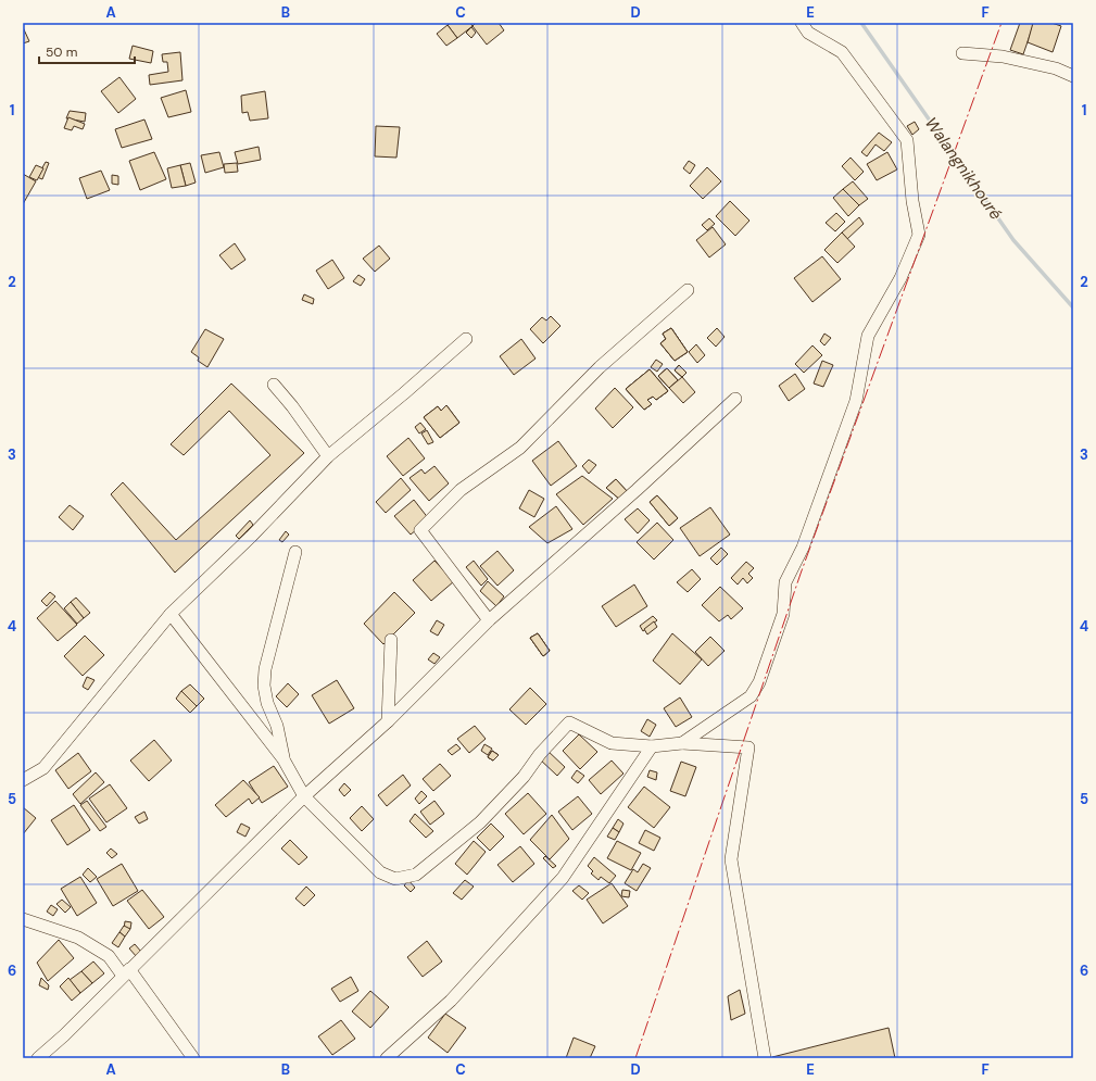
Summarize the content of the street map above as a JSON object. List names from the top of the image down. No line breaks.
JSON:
{"water":["Walangnikhouré"],"scale_bar":"50 m","grid":{"columns":["A","B","C","D","E","F"],"rows":["1","2","3","4","5","6"]}}
